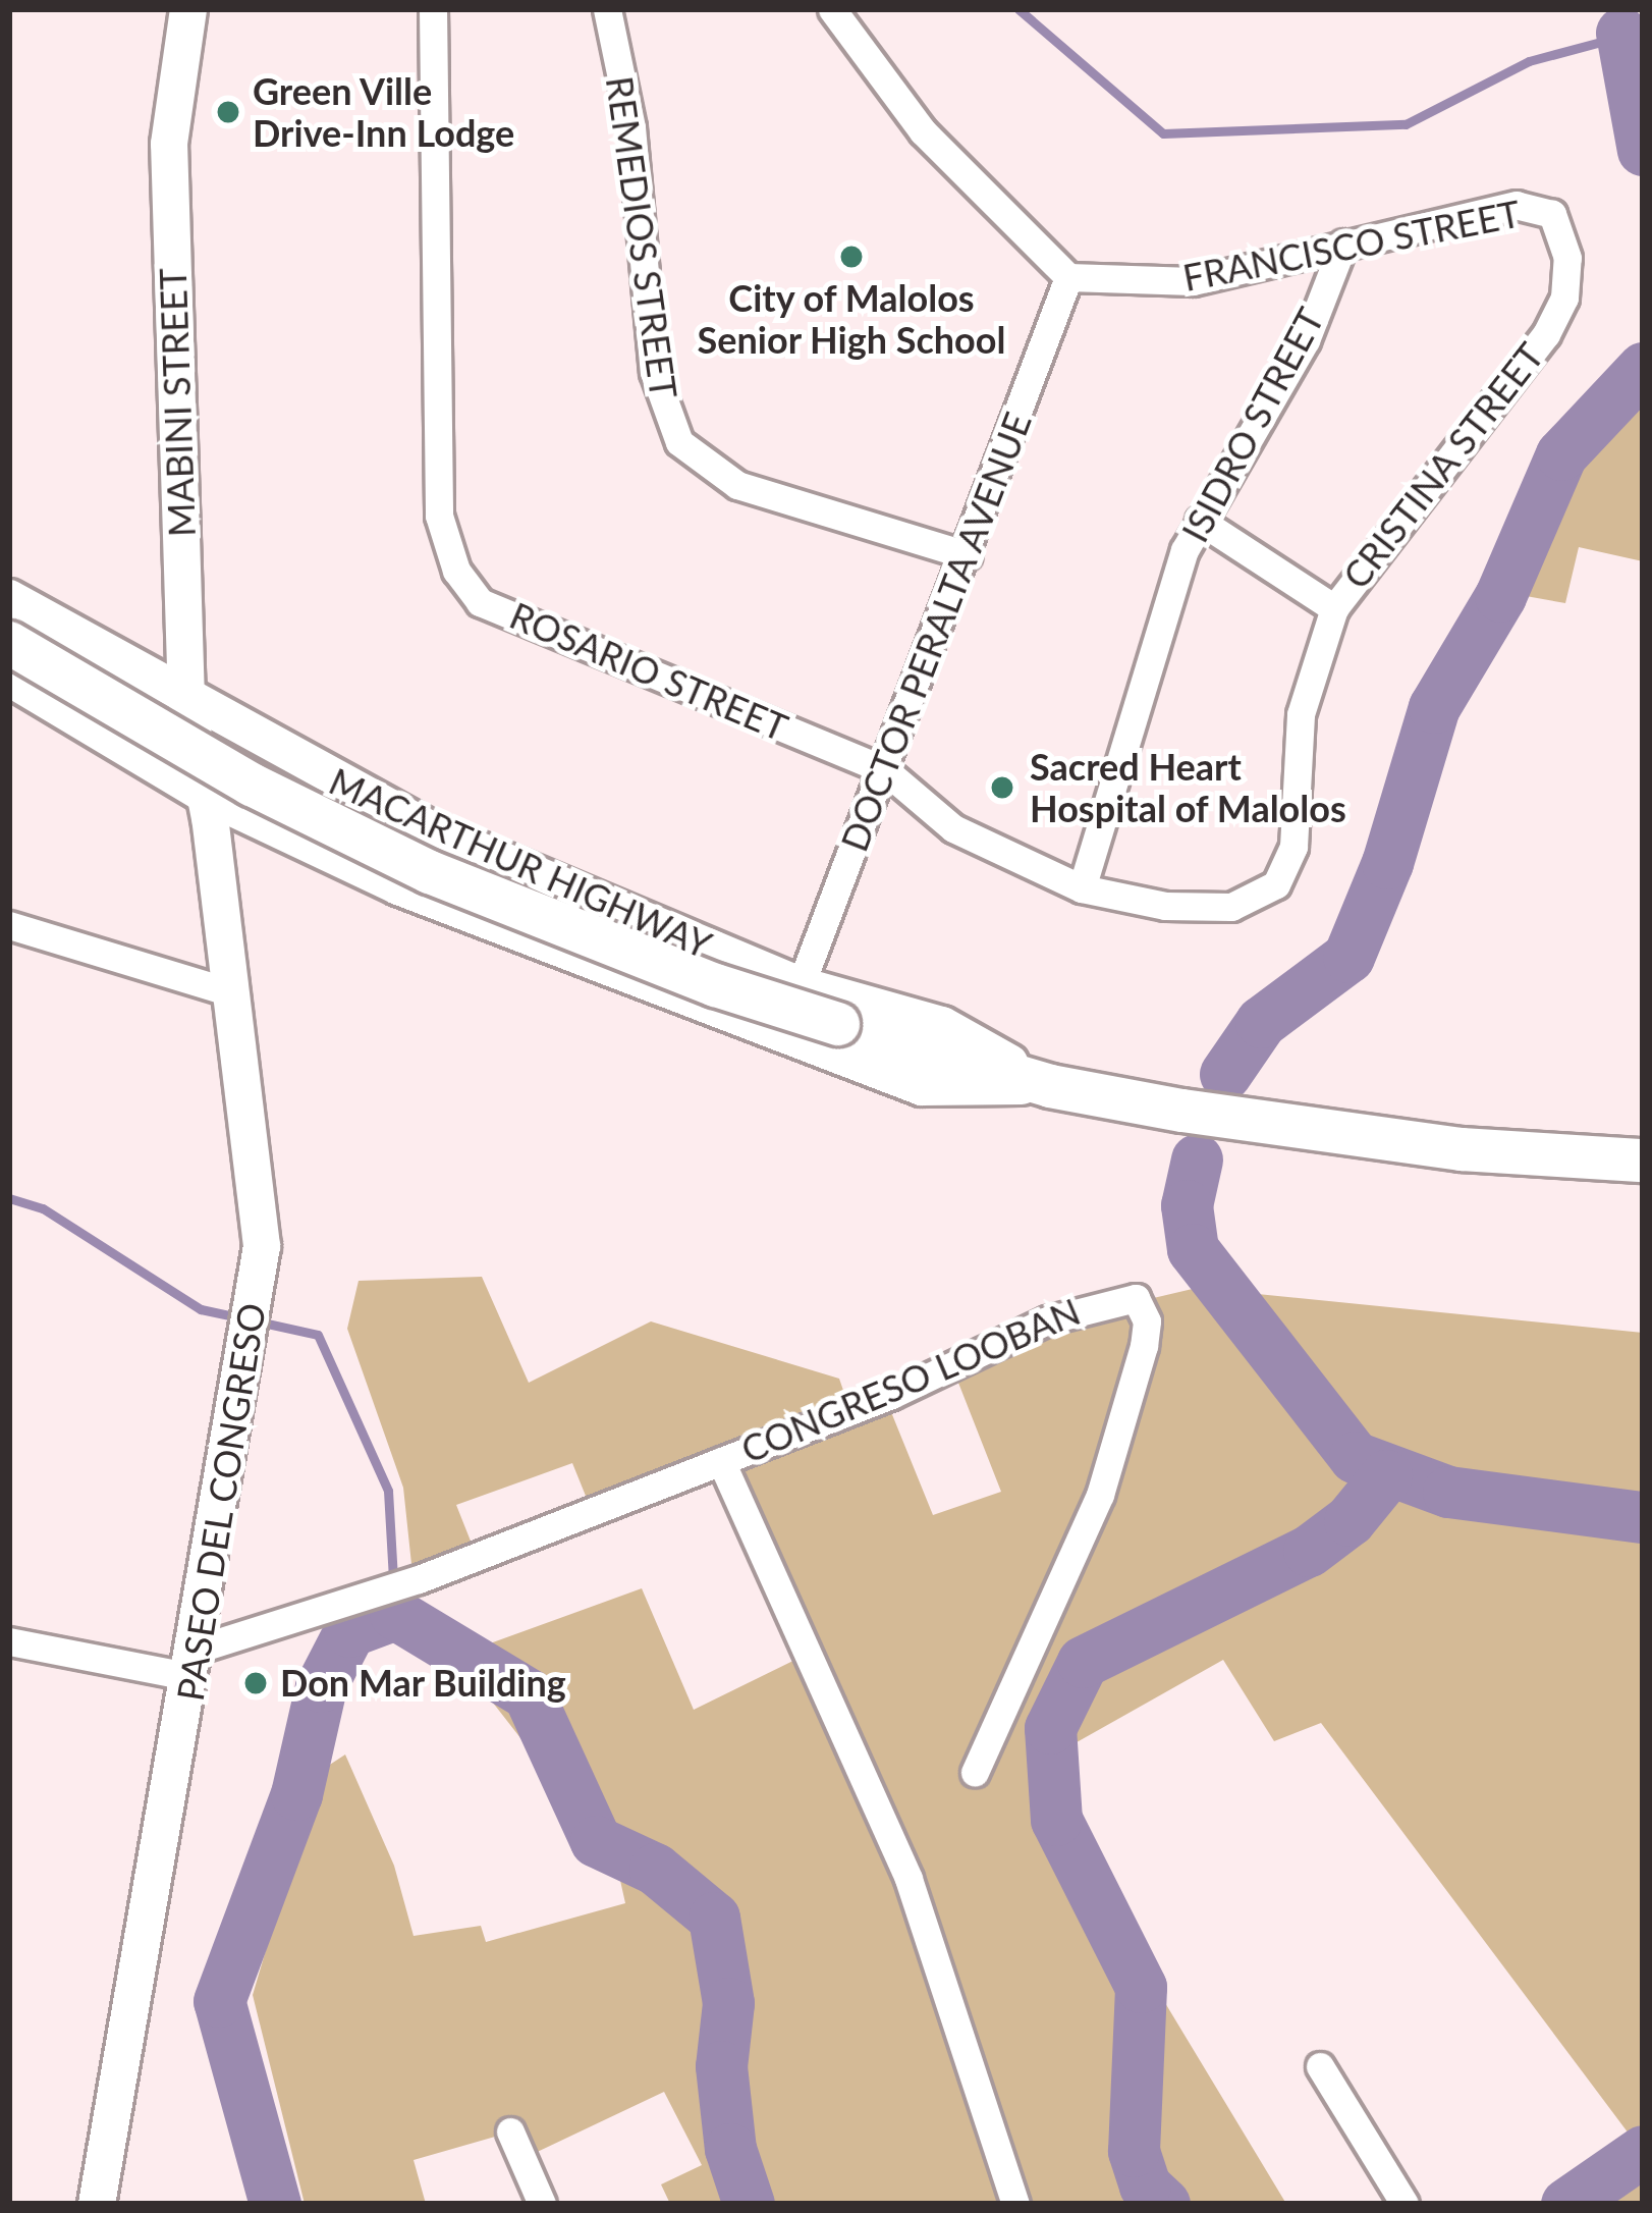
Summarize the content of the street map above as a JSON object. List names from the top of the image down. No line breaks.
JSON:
{"streets":{"highway":["MACARTHUR HIGHWAY"],"main road":["MABINI STREET","PASEO DEL CONGRESO"],"street":["REMEDIOS STREET","FRANCISCO STREET","ISIDRO STREET","CRISTINA STREET","DOCTOR PERALTA AVENUE","ROSARIO STREET","CONGRESO LOOBAN"]},"crossings":[["REMEDIOS STREET","DOCTOR PERALTA AVENUE"],["FRANCISCO STREET","ISIDRO STREET"],["FRANCISCO STREET","CRISTINA STREET"],["FRANCISCO STREET","DOCTOR PERALTA AVENUE"],["MABINI STREET","MACARTHUR HIGHWAY"],["MABINI STREET","PASEO DEL CONGRESO"],["ISIDRO STREET","ROSARIO STREET"],["CRISTINA STREET","ROSARIO STREET"],["DOCTOR PERALTA AVENUE","ROSARIO STREET"],["DOCTOR PERALTA AVENUE","MACARTHUR HIGHWAY"],["MACARTHUR HIGHWAY","PASEO DEL CONGRESO"],["CONGRESO LOOBAN","PASEO DEL CONGRESO"]],"places":["Green Ville Drive-Inn Lodge","City of Malolos Senior High School","Sacred Heart Hospital of Malolos","Don Mar Building"]}
